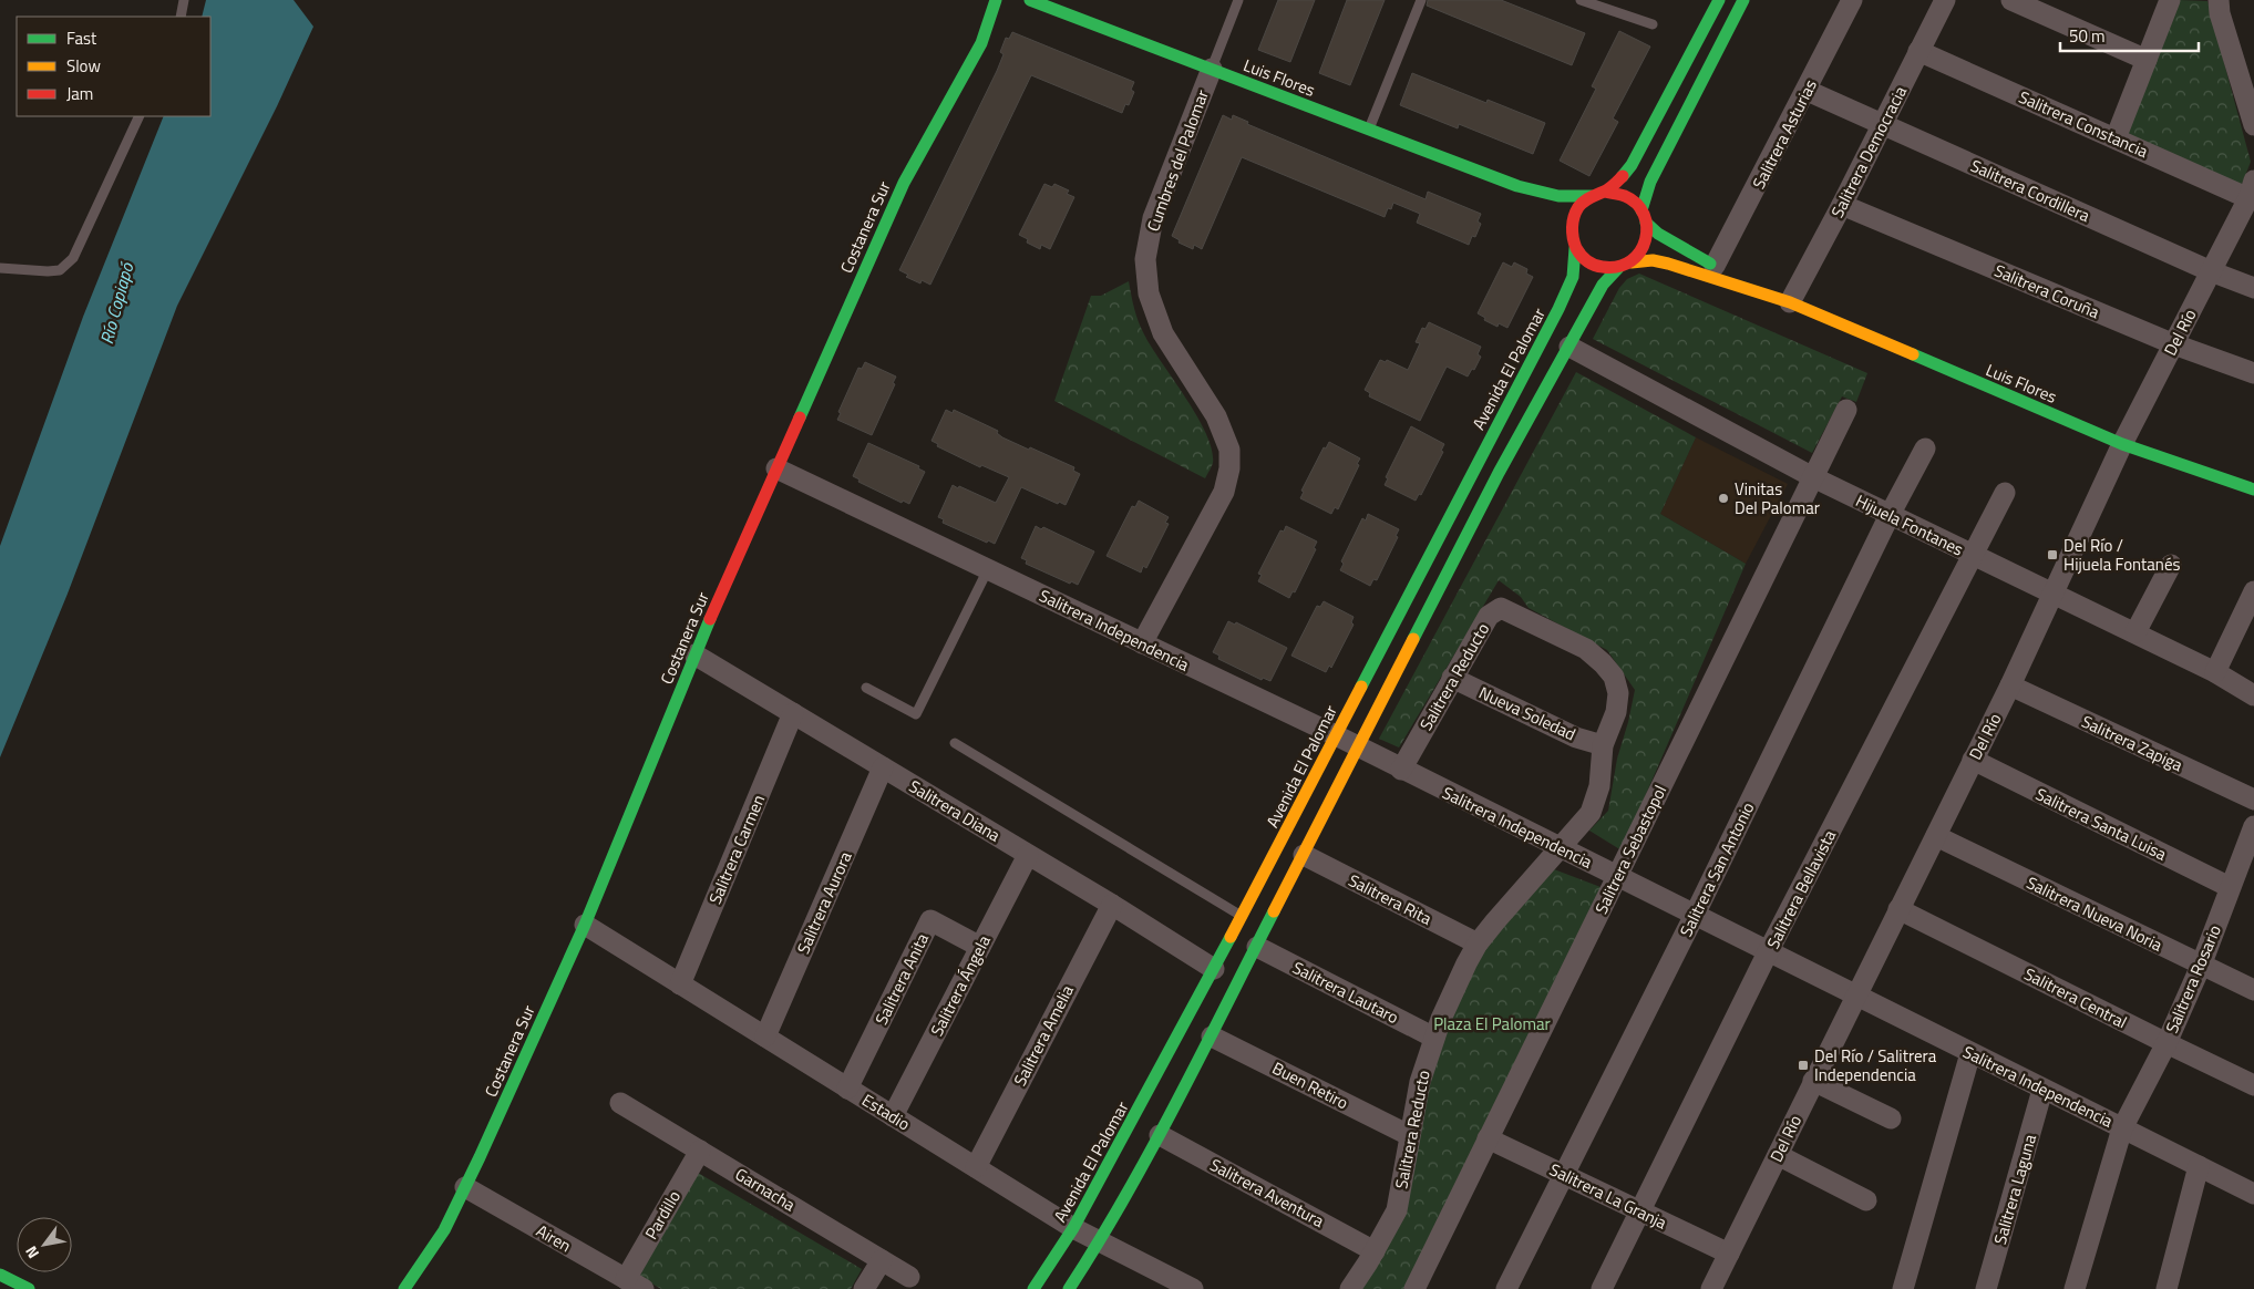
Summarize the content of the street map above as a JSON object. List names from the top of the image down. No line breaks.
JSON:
{"streets":{"street":["Luis Flores","Salitrera Constancia","Salitrera Asturias","Salitrera Democracia","Cumbres del Palomar","Salitrera Cordillera","Costanera Sur","Salitrera Coruña","Del Río","Avenida El Palomar","Hijuela Fontanes","Salitrera Independencia","Salitrera Reducto","Nueva Soledad","Salitrera Zapiga","Salitrera Diana","Salitrera Santa Luisa","Salitrera Carmen","Salitrera Sebastopol","Salitrera San Antonio","Salitrera Bellavista","Salitrera Rita","Salitrera Aurora","Salitrera Nueva Noria","Salitrera Anita","Salitrera Rosario","Salitrera Ángela","Salitrera Lautaro","Salitrera Central","Salitrera Amelia","Buen Retiro","Estadio","Garnacha","Salitrera Laguna","Salitrera Aventura","Salitrera La Granja","Pardillo","Airen"]},"crossings":[["Luis Flores","Salitrera Asturias"],["Luis Flores","Salitrera Democracia"],["Luis Flores","Cumbres del Palomar"],["Luis Flores","Del Río"],["Luis Flores","Avenida El Palomar"],["Salitrera Constancia","Salitrera Democracia"],["Salitrera Constancia","Del Río"],["Salitrera Asturias","Salitrera Cordillera"],["Salitrera Democracia","Salitrera Cordillera"],["Salitrera Democracia","Salitrera Coruña"],["Cumbres del Palomar","Salitrera Independencia"],["Salitrera Cordillera","Del Río"],["Costanera Sur","Salitrera Independencia"],["Costanera Sur","Salitrera Diana"],["Costanera Sur","Estadio"],["Costanera Sur","Airen"],["Salitrera Coruña","Del Río"],["Del Río","Hijuela Fontanes"],["Del Río","Salitrera Independencia"],["Del Río","Salitrera Zapiga"],["Del Río","Salitrera Santa Luisa"],["Del Río","Salitrera Nueva Noria"],["Del Río","Salitrera Central"],["Del Río","Salitrera La Granja"],["Avenida El Palomar","Salitrera Independencia"],["Avenida El Palomar","Salitrera Diana"],["Avenida El Palomar","Estadio"],["Hijuela Fontanes","Salitrera Sebastopol"],["Hijuela Fontanes","Salitrera San Antonio"],["Hijuela Fontanes","Salitrera Bellavista"],["Salitrera Independencia","Salitrera Reducto"],["Salitrera Independencia","Salitrera Sebastopol"],["Salitrera Independencia","Salitrera San Antonio"],["Salitrera Independencia","Salitrera Bellavista"],["Salitrera Independencia","Salitrera Rosario"],["Salitrera Independencia","Salitrera Laguna"],["Salitrera Reducto","Nueva Soledad"],["Salitrera Reducto","Salitrera Rita"],["Salitrera Reducto","Salitrera Lautaro"],["Salitrera Reducto","Buen Retiro"],["Salitrera Reducto","Salitrera Aventura"],["Salitrera Diana","Salitrera Carmen"],["Salitrera Diana","Salitrera Aurora"],["Salitrera Diana","Salitrera Ángela"],["Salitrera Diana","Salitrera Amelia"],["Salitrera Santa Luisa","Salitrera Rosario"],["Salitrera Carmen","Estadio"],["Salitrera Sebastopol","Salitrera La Granja"],["Salitrera San Antonio","Salitrera La Granja"],["Salitrera Bellavista","Salitrera La Granja"],["Salitrera Aurora","Estadio"],["Salitrera Nueva Noria","Salitrera Rosario"],["Salitrera Anita","Salitrera Ángela"],["Salitrera Anita","Estadio"],["Salitrera Rosario","Salitrera Central"],["Salitrera Ángela","Estadio"],["Salitrera Amelia","Estadio"],["Garnacha","Pardillo"],["Pardillo","Airen"]],"water":["Río Copiapó"],"parks":["Plaza El Palomar"],"places":{"other":["Vinitas Del Palomar"],"transit":["Del Río / Hijuela Fontanés","Del Río / Salitrera Independencia"]},"legend":["Fast","Slow","Jam"],"scale_bar":"50 m","north":"bottom left"}
